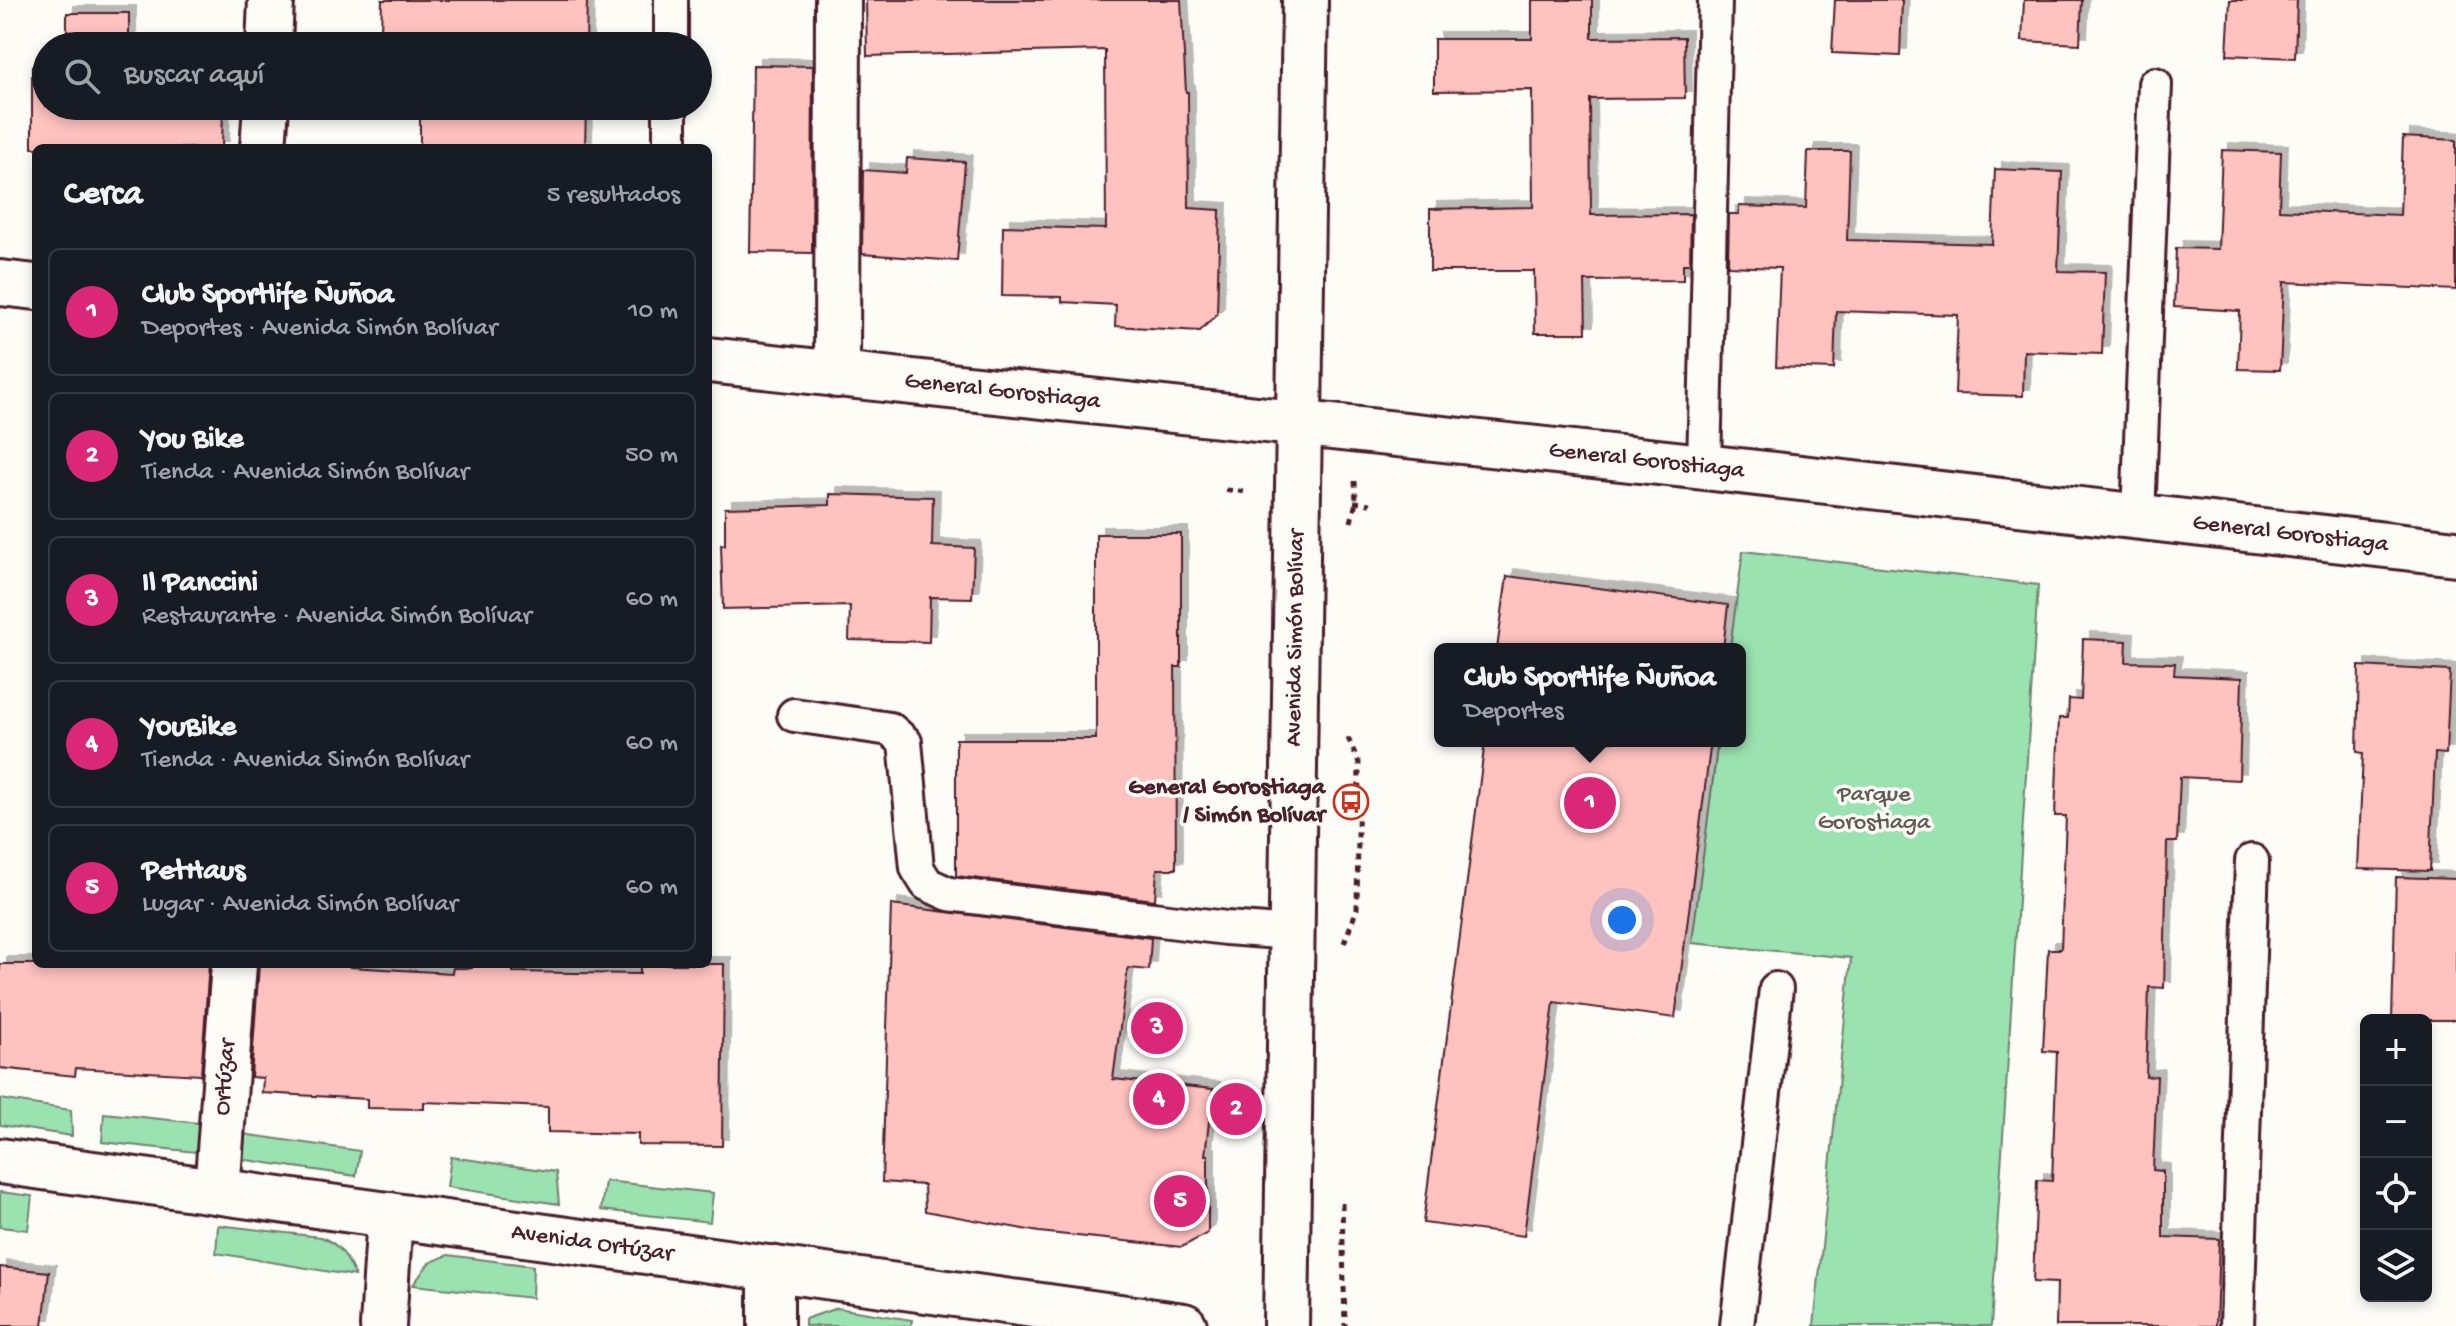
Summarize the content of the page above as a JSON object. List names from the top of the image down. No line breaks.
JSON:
{"streets":{"street":["General Gorostiaga","Avenida Simón Bolívar","Ortúzar","Avenida Ortúzar"]},"crossings":[["General Gorostiaga","Avenida Simón Bolívar"],["Ortúzar","Avenida Ortúzar"]],"parks":["Parque Gorostiaga"],"places":{"bus stop":["General Gorostiaga / Simón Bolívar"]},"page":{"search":"Buscar aquí","heading":["Cerca","5 resultados"],"list":[{"mark":"1","name":"Club Sportlife Ñuñoa","note":"Deportes · Avenida Simón Bolívar","value":"10 m"},{"mark":"2","name":"You Bike","note":"Tienda · Avenida Simón Bolívar","value":"50 m"},{"mark":"3","name":"Il Panccini","note":"Restaurante · Avenida Simón Bolívar","value":"60 m"},{"mark":"4","name":"YouBike","note":"Tienda · Avenida Simón Bolívar","value":"60 m"},{"mark":"5","name":"PetHaus","note":"Lugar · Avenida Simón Bolívar","value":"60 m"}],"popup":["Club Sportlife Ñuñoa","Deportes"],"pins":["1","3","4","2","5"],"map_buttons":["+","−"]}}
